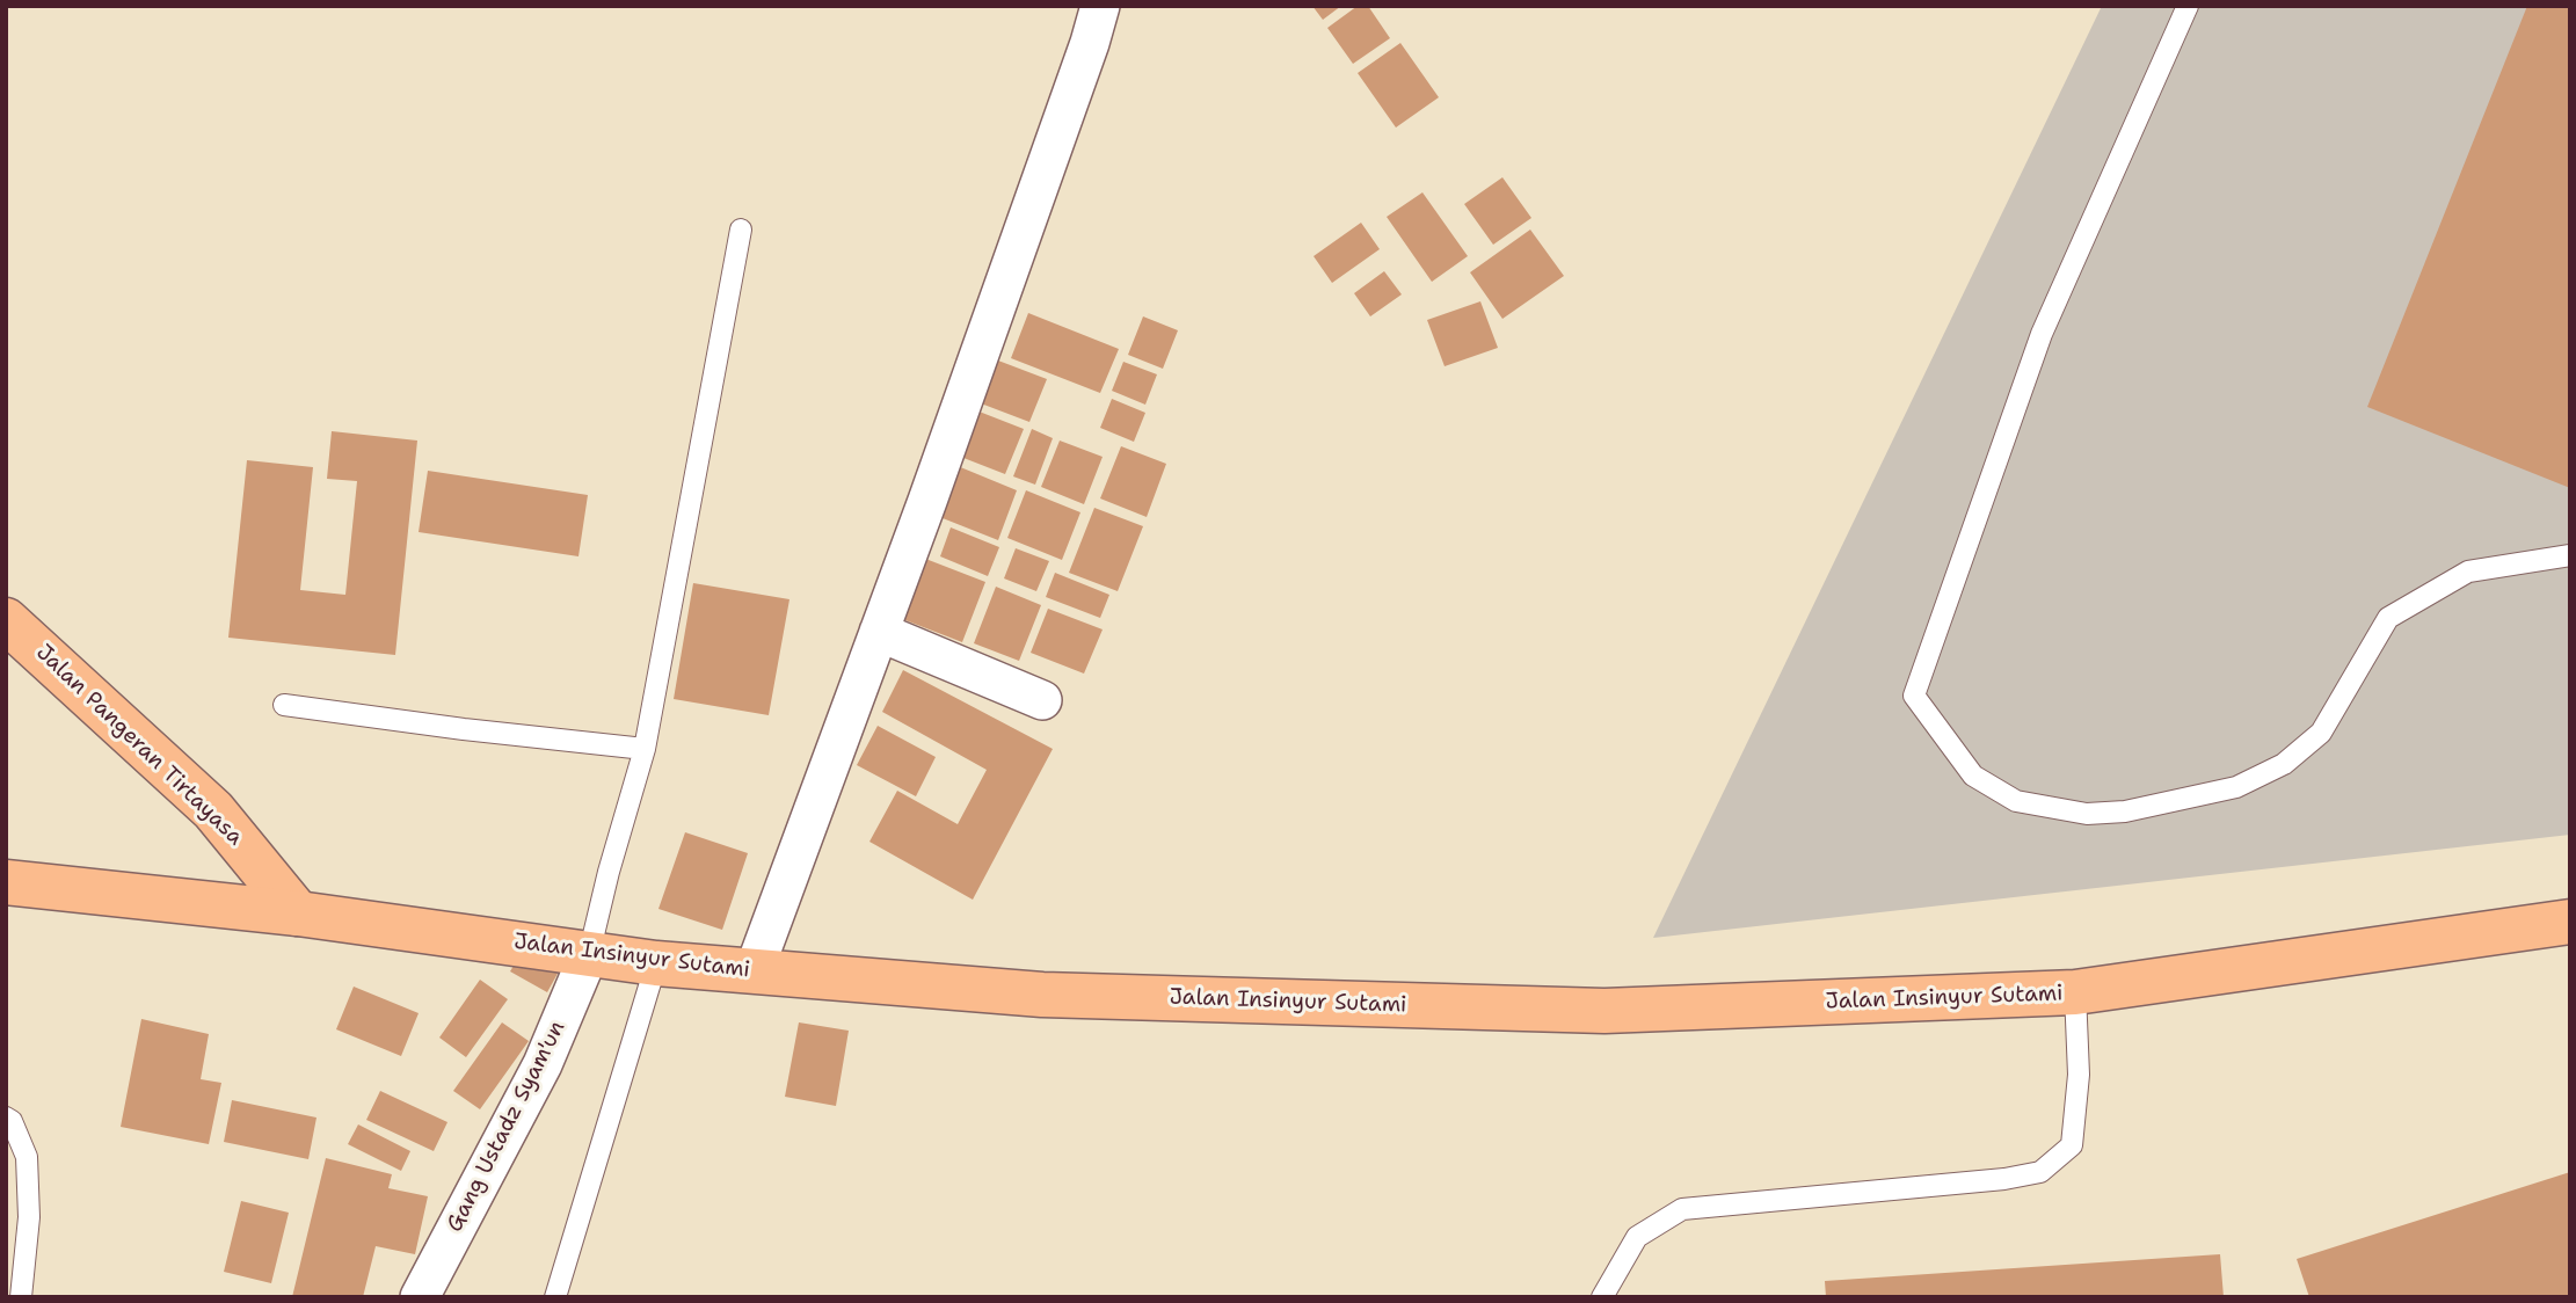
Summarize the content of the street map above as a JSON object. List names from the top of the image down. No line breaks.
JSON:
{"streets":{"main road":["Jalan Pangeran Tirtayasa","Jalan Insinyur Sutami"],"street":["Gang Ustadz Syam'un"]},"crossings":[["Jalan Pangeran Tirtayasa","Jalan Insinyur Sutami"],["Jalan Insinyur Sutami","Gang Ustadz Syam'un"]]}
